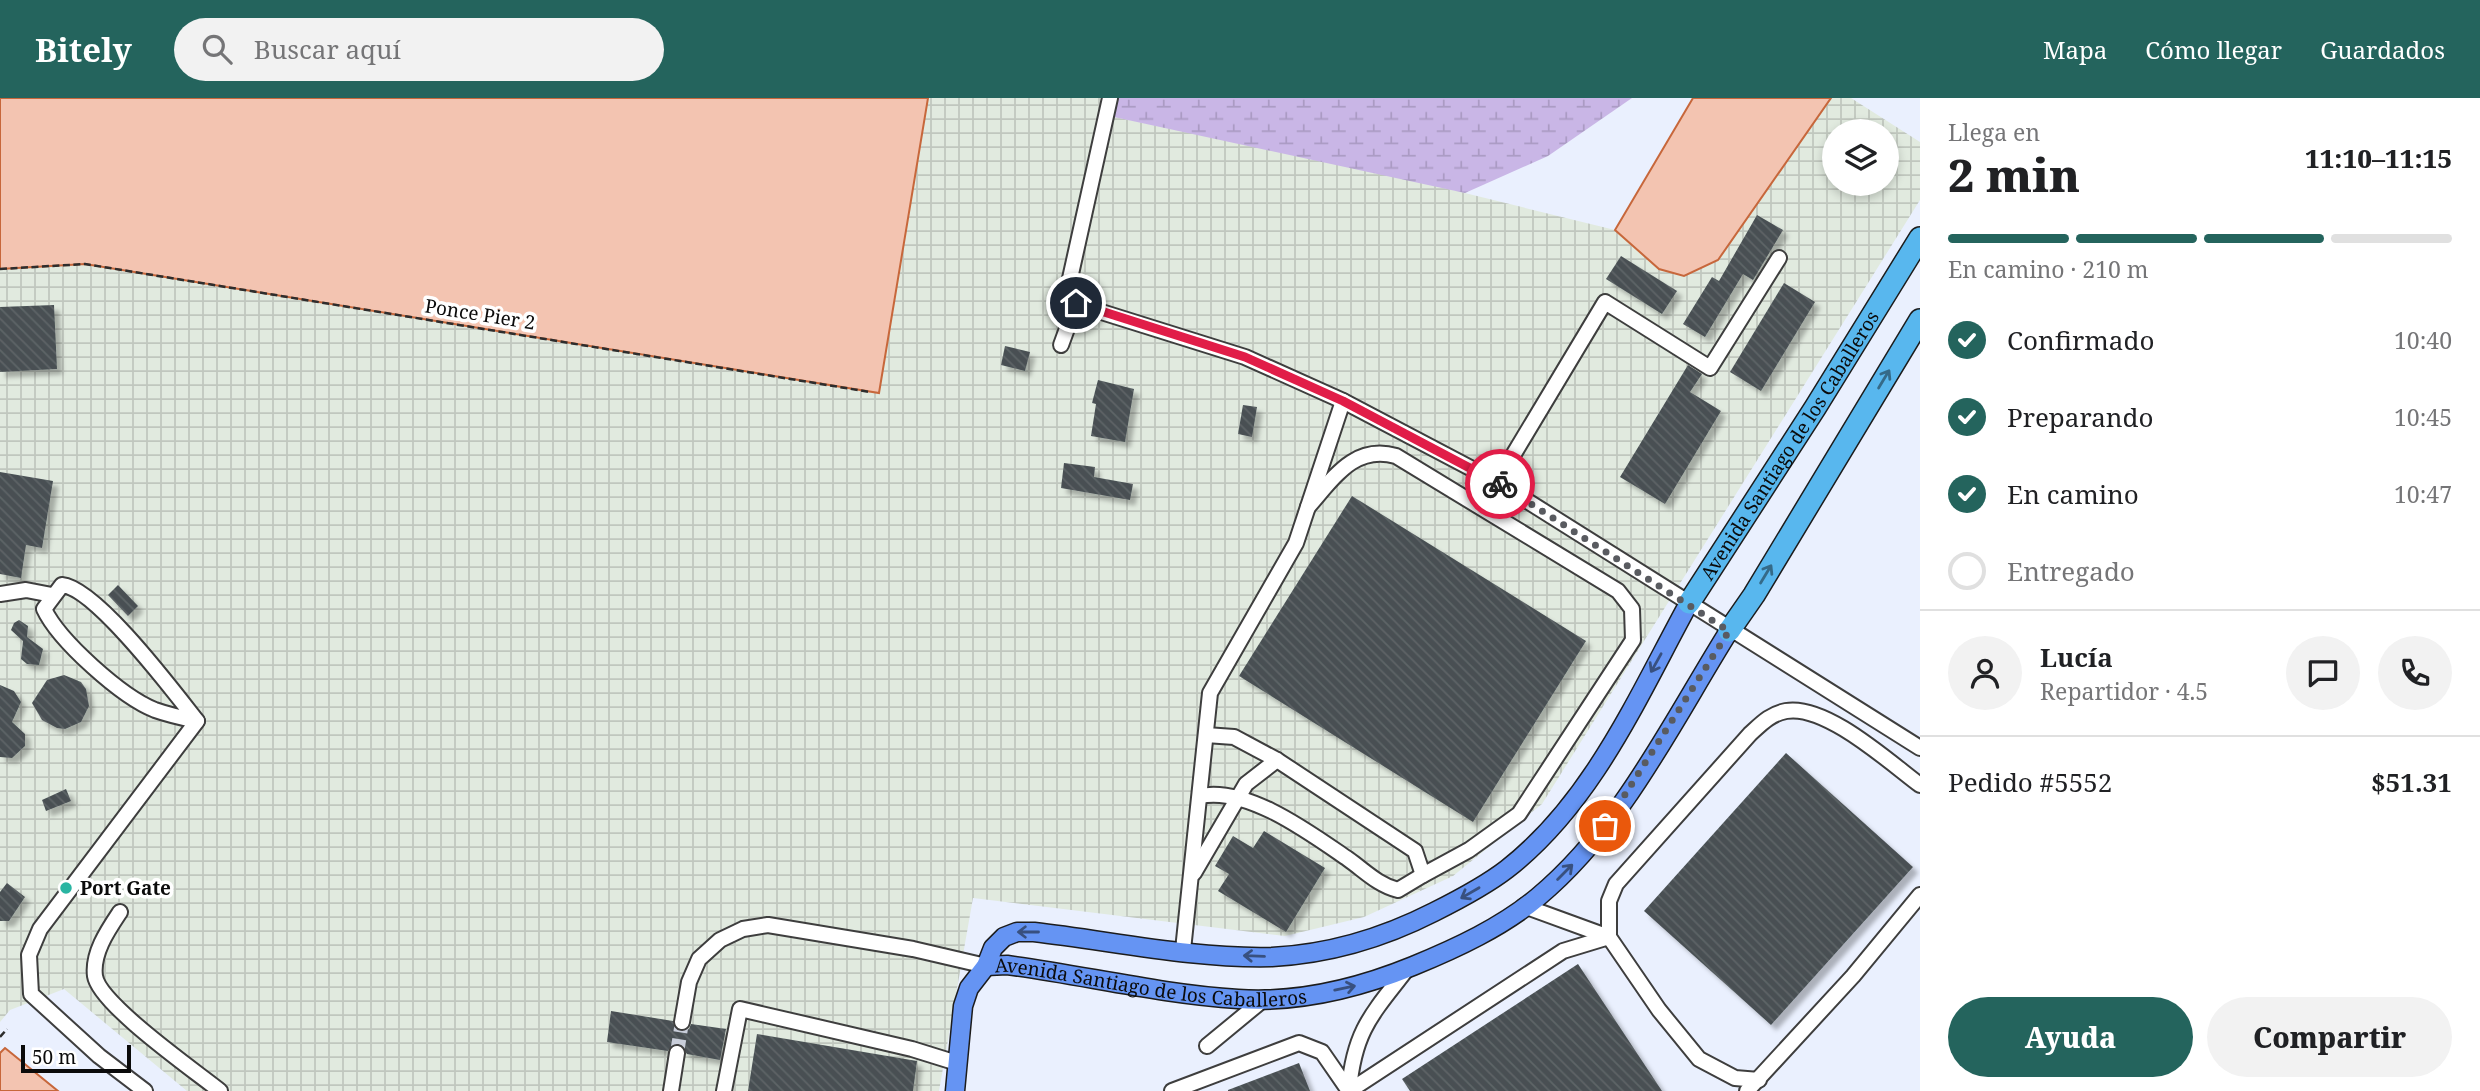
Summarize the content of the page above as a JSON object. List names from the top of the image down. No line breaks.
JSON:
{"streets":{"highway":["Avenida Santiago de los Caballeros"],"path":["Ponce Pier 2"]},"places":["Port Gate"],"scale_bar":"50 m","page":{"header":"Bitely","search":"Buscar aquí","nav":["Mapa","Cómo llegar","Guardados"],"heading":["2 min","Llega en","11:10–11:15"],"panel":["Lucía","Repartidor · 4.5","Pedido #5552","$51.31"],"bar":"En camino · 210 m","list":[["Confirmado","10:40"],["Preparando","10:45"],["En camino","10:47"],"Entregado"],"buttons":["Ayuda","Compartir"],"scale":"50 m"}}
